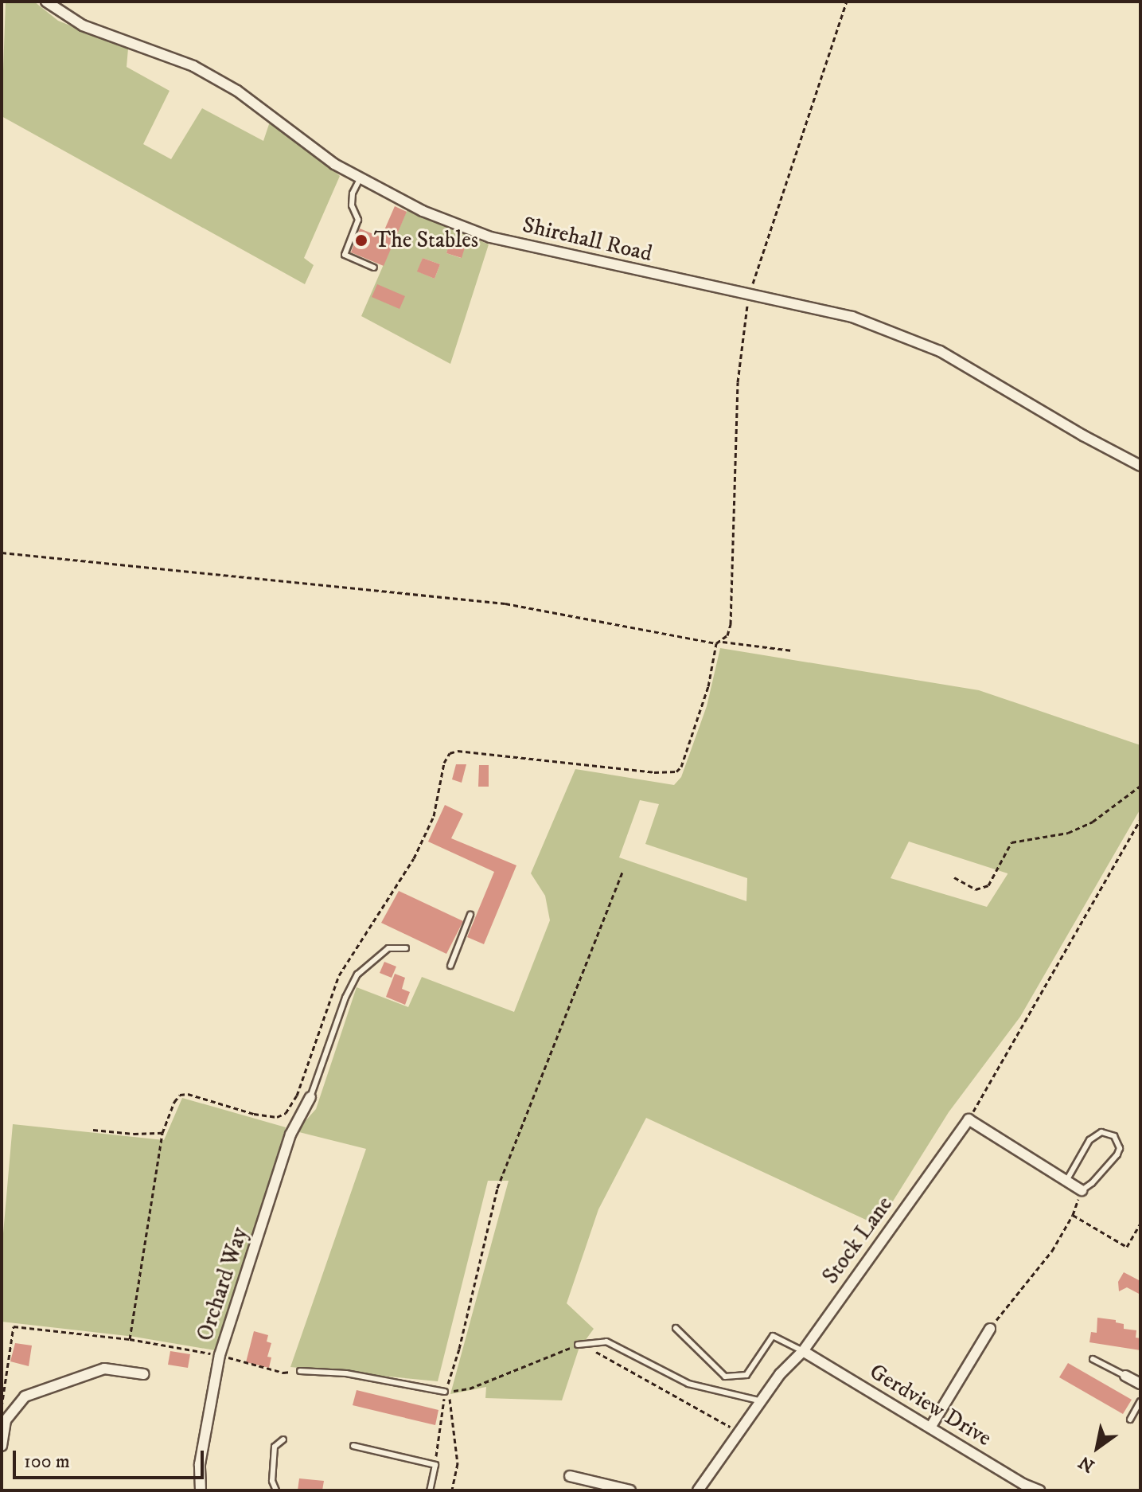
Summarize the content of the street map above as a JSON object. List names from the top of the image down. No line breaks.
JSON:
{"streets":{"street":["Shirehall Road","Stock Lane","Orchard Way","Gerdview Drive"]},"crossings":[["Stock Lane","Gerdview Drive"]],"places":["The Stables"],"scale_bar":"100 m","north":"bottom left"}
